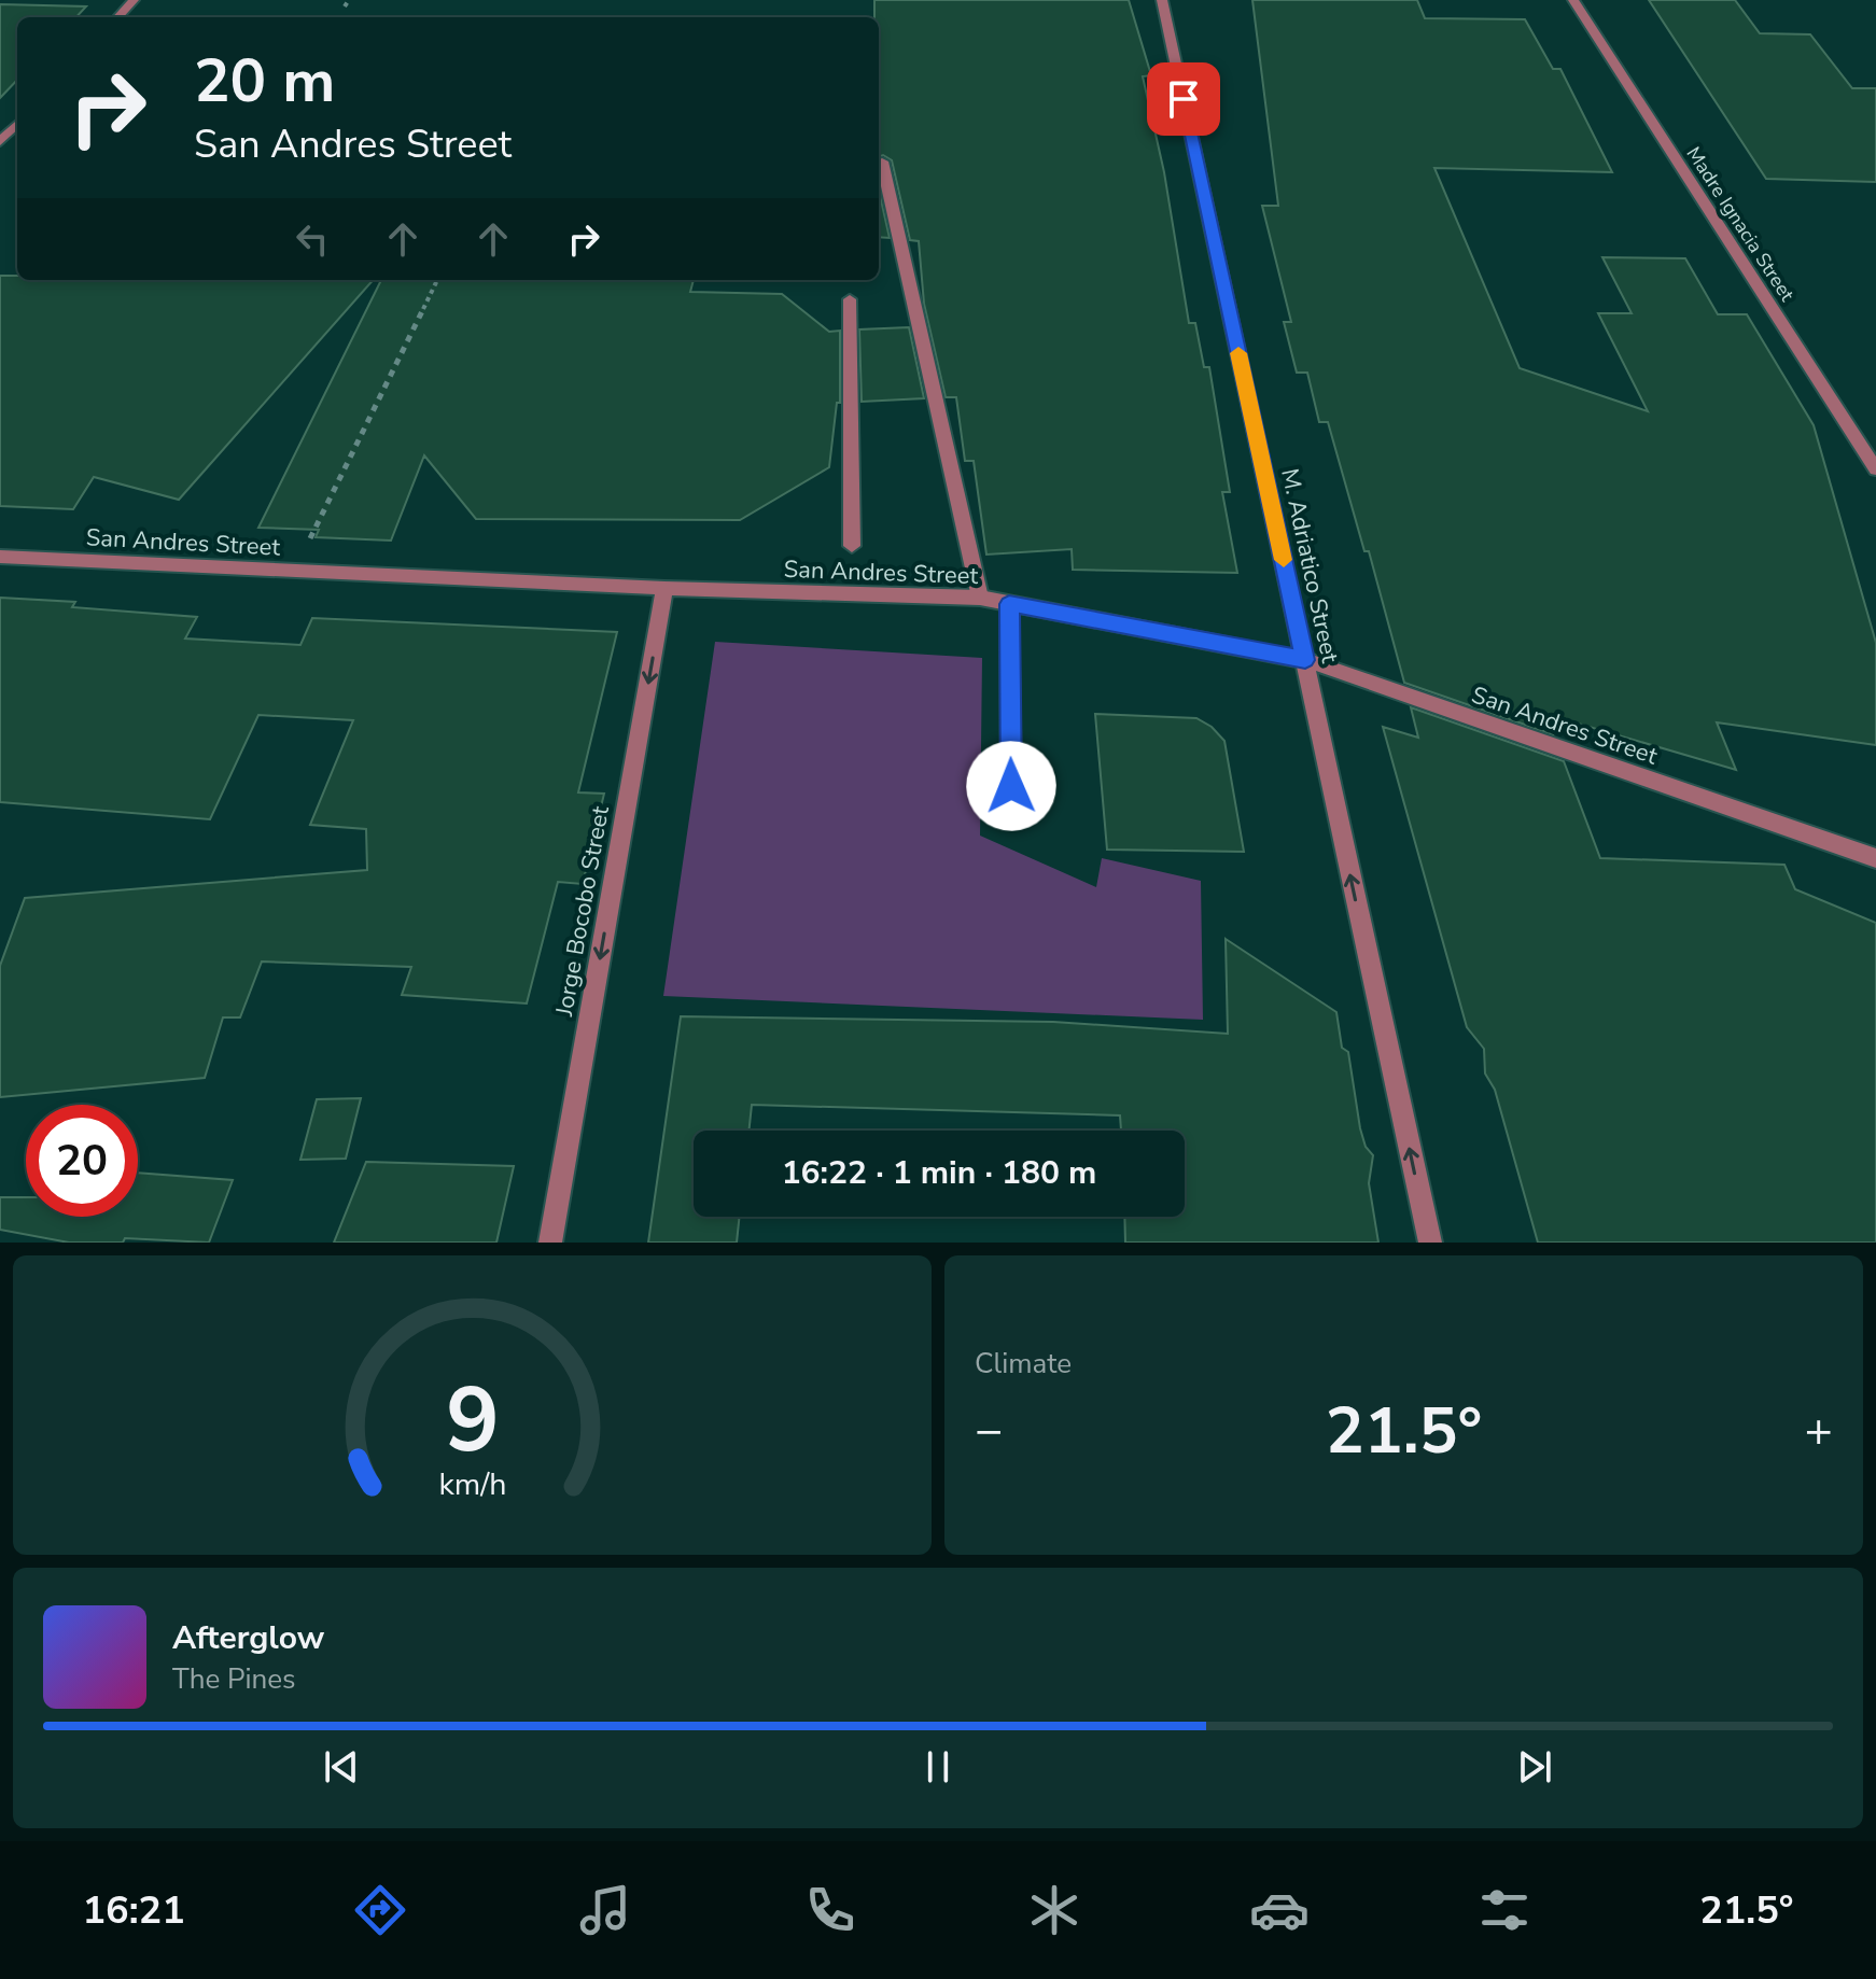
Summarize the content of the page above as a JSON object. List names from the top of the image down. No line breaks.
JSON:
{"streets":{"street":["Madre Ignacia Street","San Andres Street","M. Adriatico Street","Jorge Bocobo Street"]},"crossings":[["San Andres Street","M. Adriatico Street"],["San Andres Street","Jorge Bocobo Street"]],"one_way":["M. Adriatico Street","Jorge Bocobo Street"],"page":{"turn":["20 m","San Andres Street"],"limit":"20","trip":"16:22 · 1 min · 180 m","tile":"Climate","heat":["−","21.5°","+"],"song":["Afterglow","The Pines"],"tabs":["16:21","21.5°"],"gauge":["9","km/h"]}}
